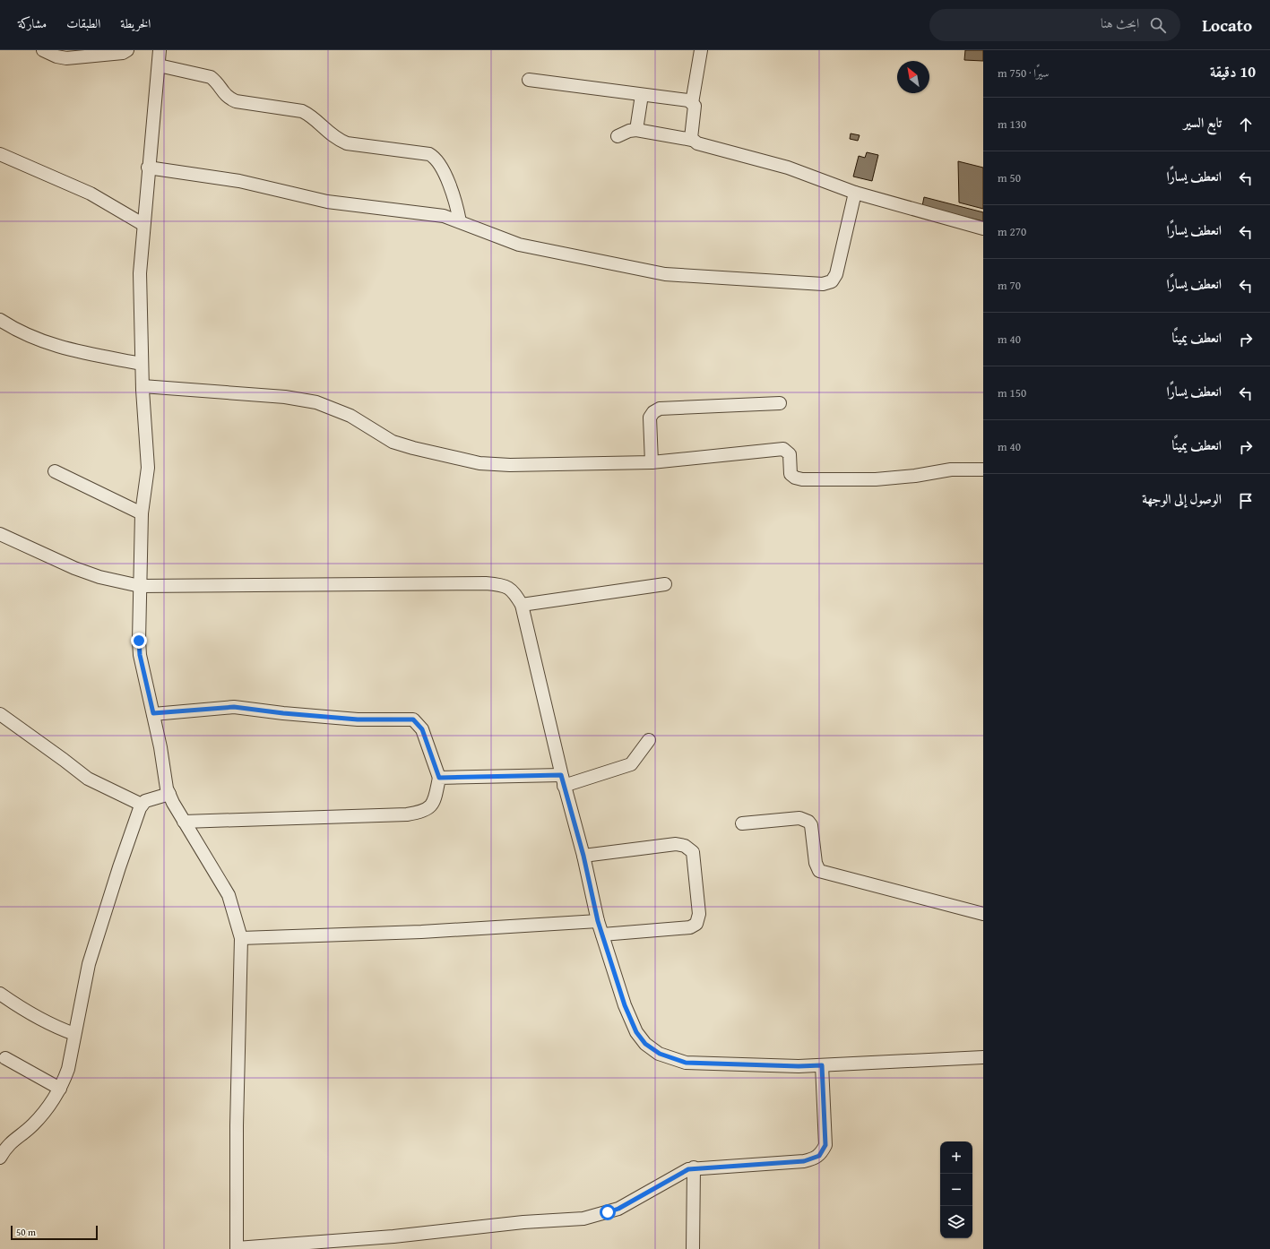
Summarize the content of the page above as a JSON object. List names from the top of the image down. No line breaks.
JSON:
{"scale_bar":"50 m","north":"top left","page":{"header":"Locato","search":"ابحث هنا","nav":["الخريطة","الطبقات","مشاركة"],"heading":["10 دقيقة","سيرًا · 750 m"],"list":[["تابع السير","130 m"],["انعطف يسارًا","50 m"],["انعطف يسارًا","270 m"],["انعطف يسارًا","70 m"],["انعطف يمينًا","40 m"],["انعطف يسارًا","150 m"],["انعطف يمينًا","40 m"],"الوصول إلى الوجهة"],"map_buttons":["+","−"],"scale":"50 m"}}
